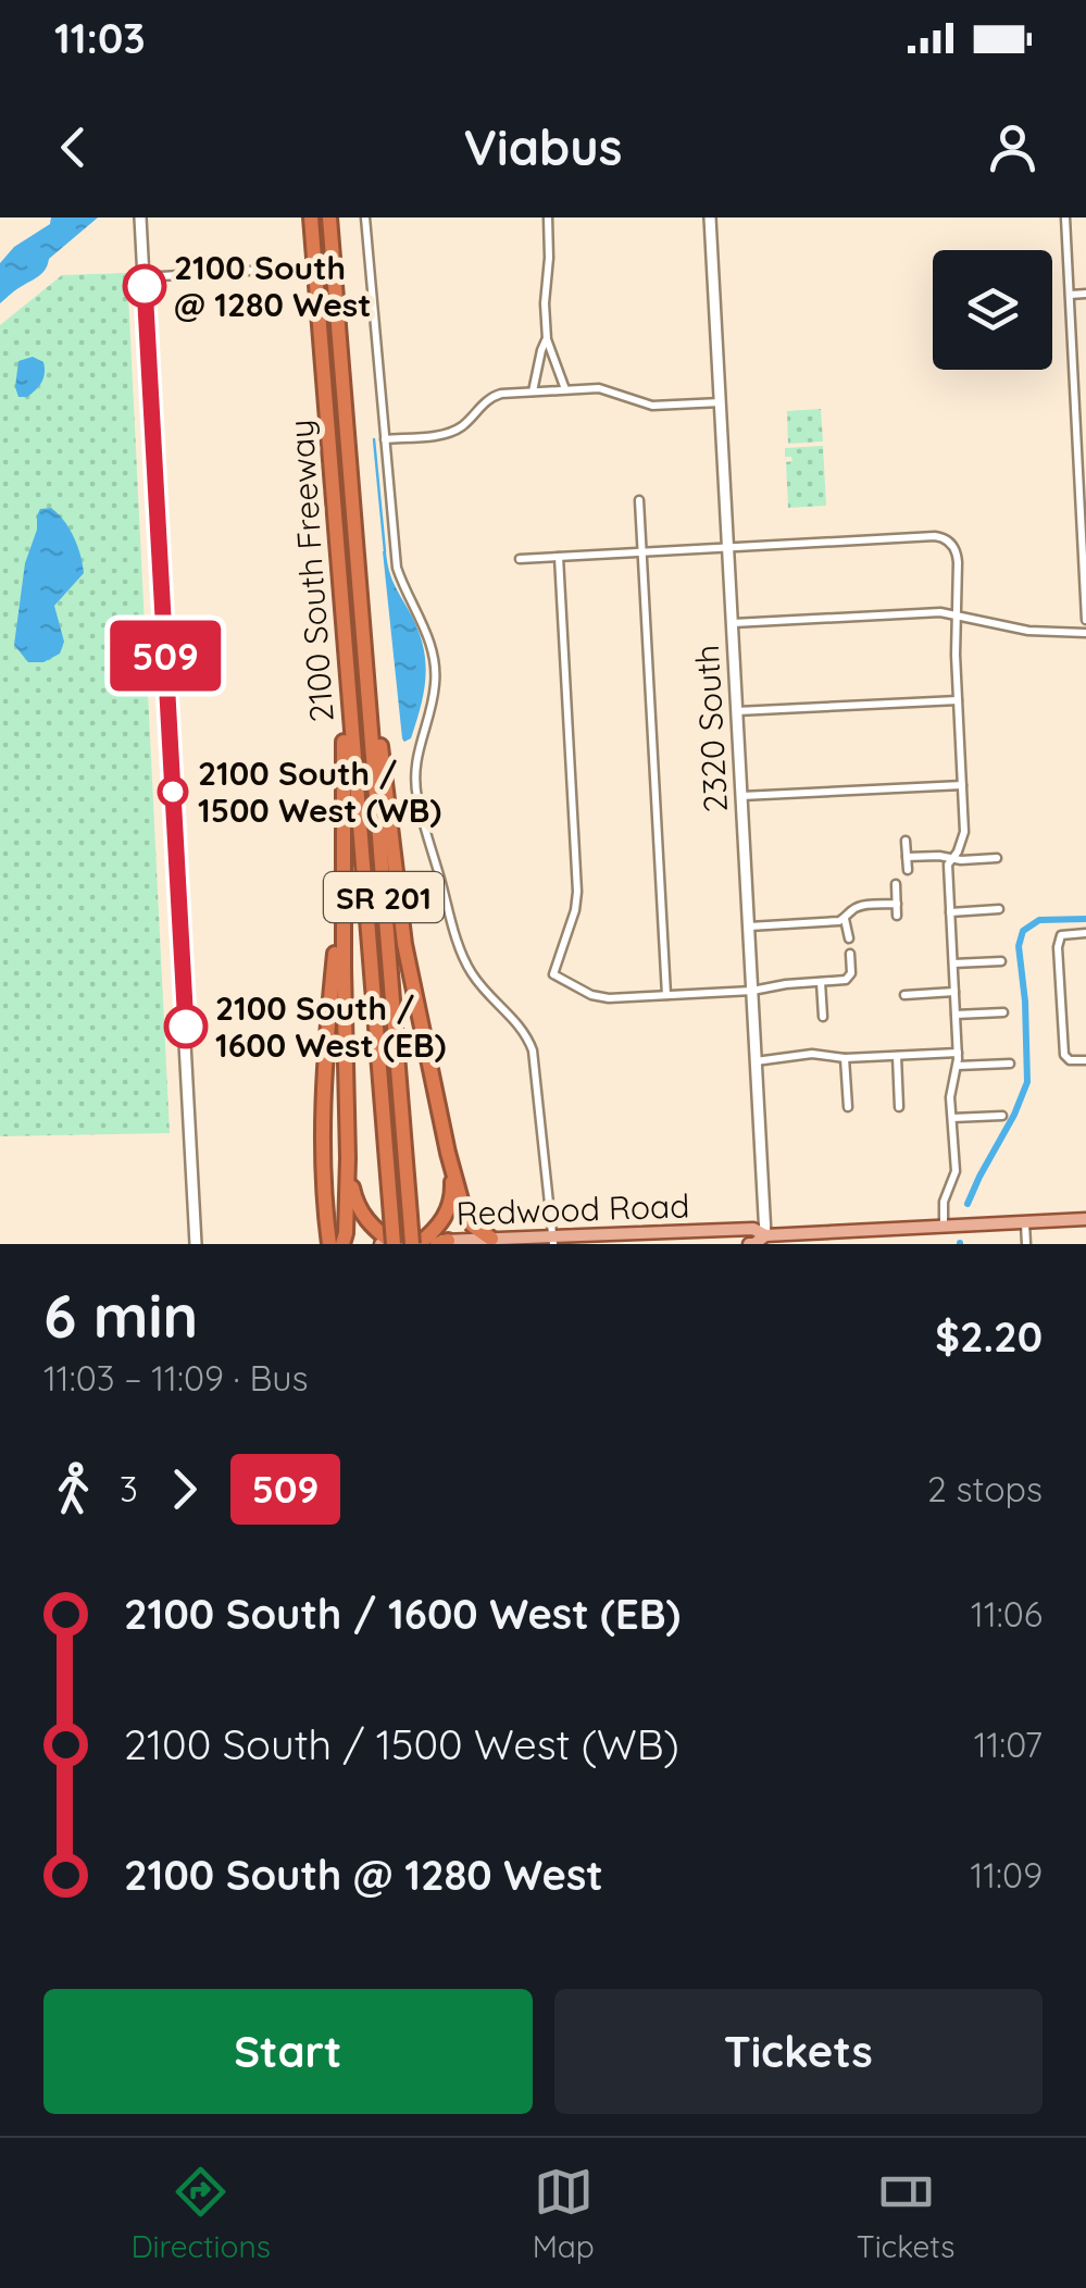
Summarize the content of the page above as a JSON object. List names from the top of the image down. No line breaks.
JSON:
{"streets":{"highway":["2100 South Freeway","SR 201"],"main road":["Redwood Road"],"street":["2320 South"]},"crossings":[["2100 South Freeway","Redwood Road"],["2320 South","Redwood Road"]],"places":["2100 South @ 1280 West","2100 South / 1500 West (WB)","2100 South / 1600 West (EB)"],"lines":["bus line 509"],"page":{"status":"11:03","header":"Viabus","on_map":"509","heading":["6 min","11:03 – 11:09 · Bus","$2.20"],"legs":["3","509","2 stops"],"list":[{"name":"2100 South / 1600 West (EB)","value":"11:06"},{"name":"2100 South / 1500 West (WB)","value":"11:07"},{"name":"2100 South @ 1280 West","value":"11:09"}],"buttons":["Start","Tickets"],"tabs":["Directions","Map","Tickets"]}}
